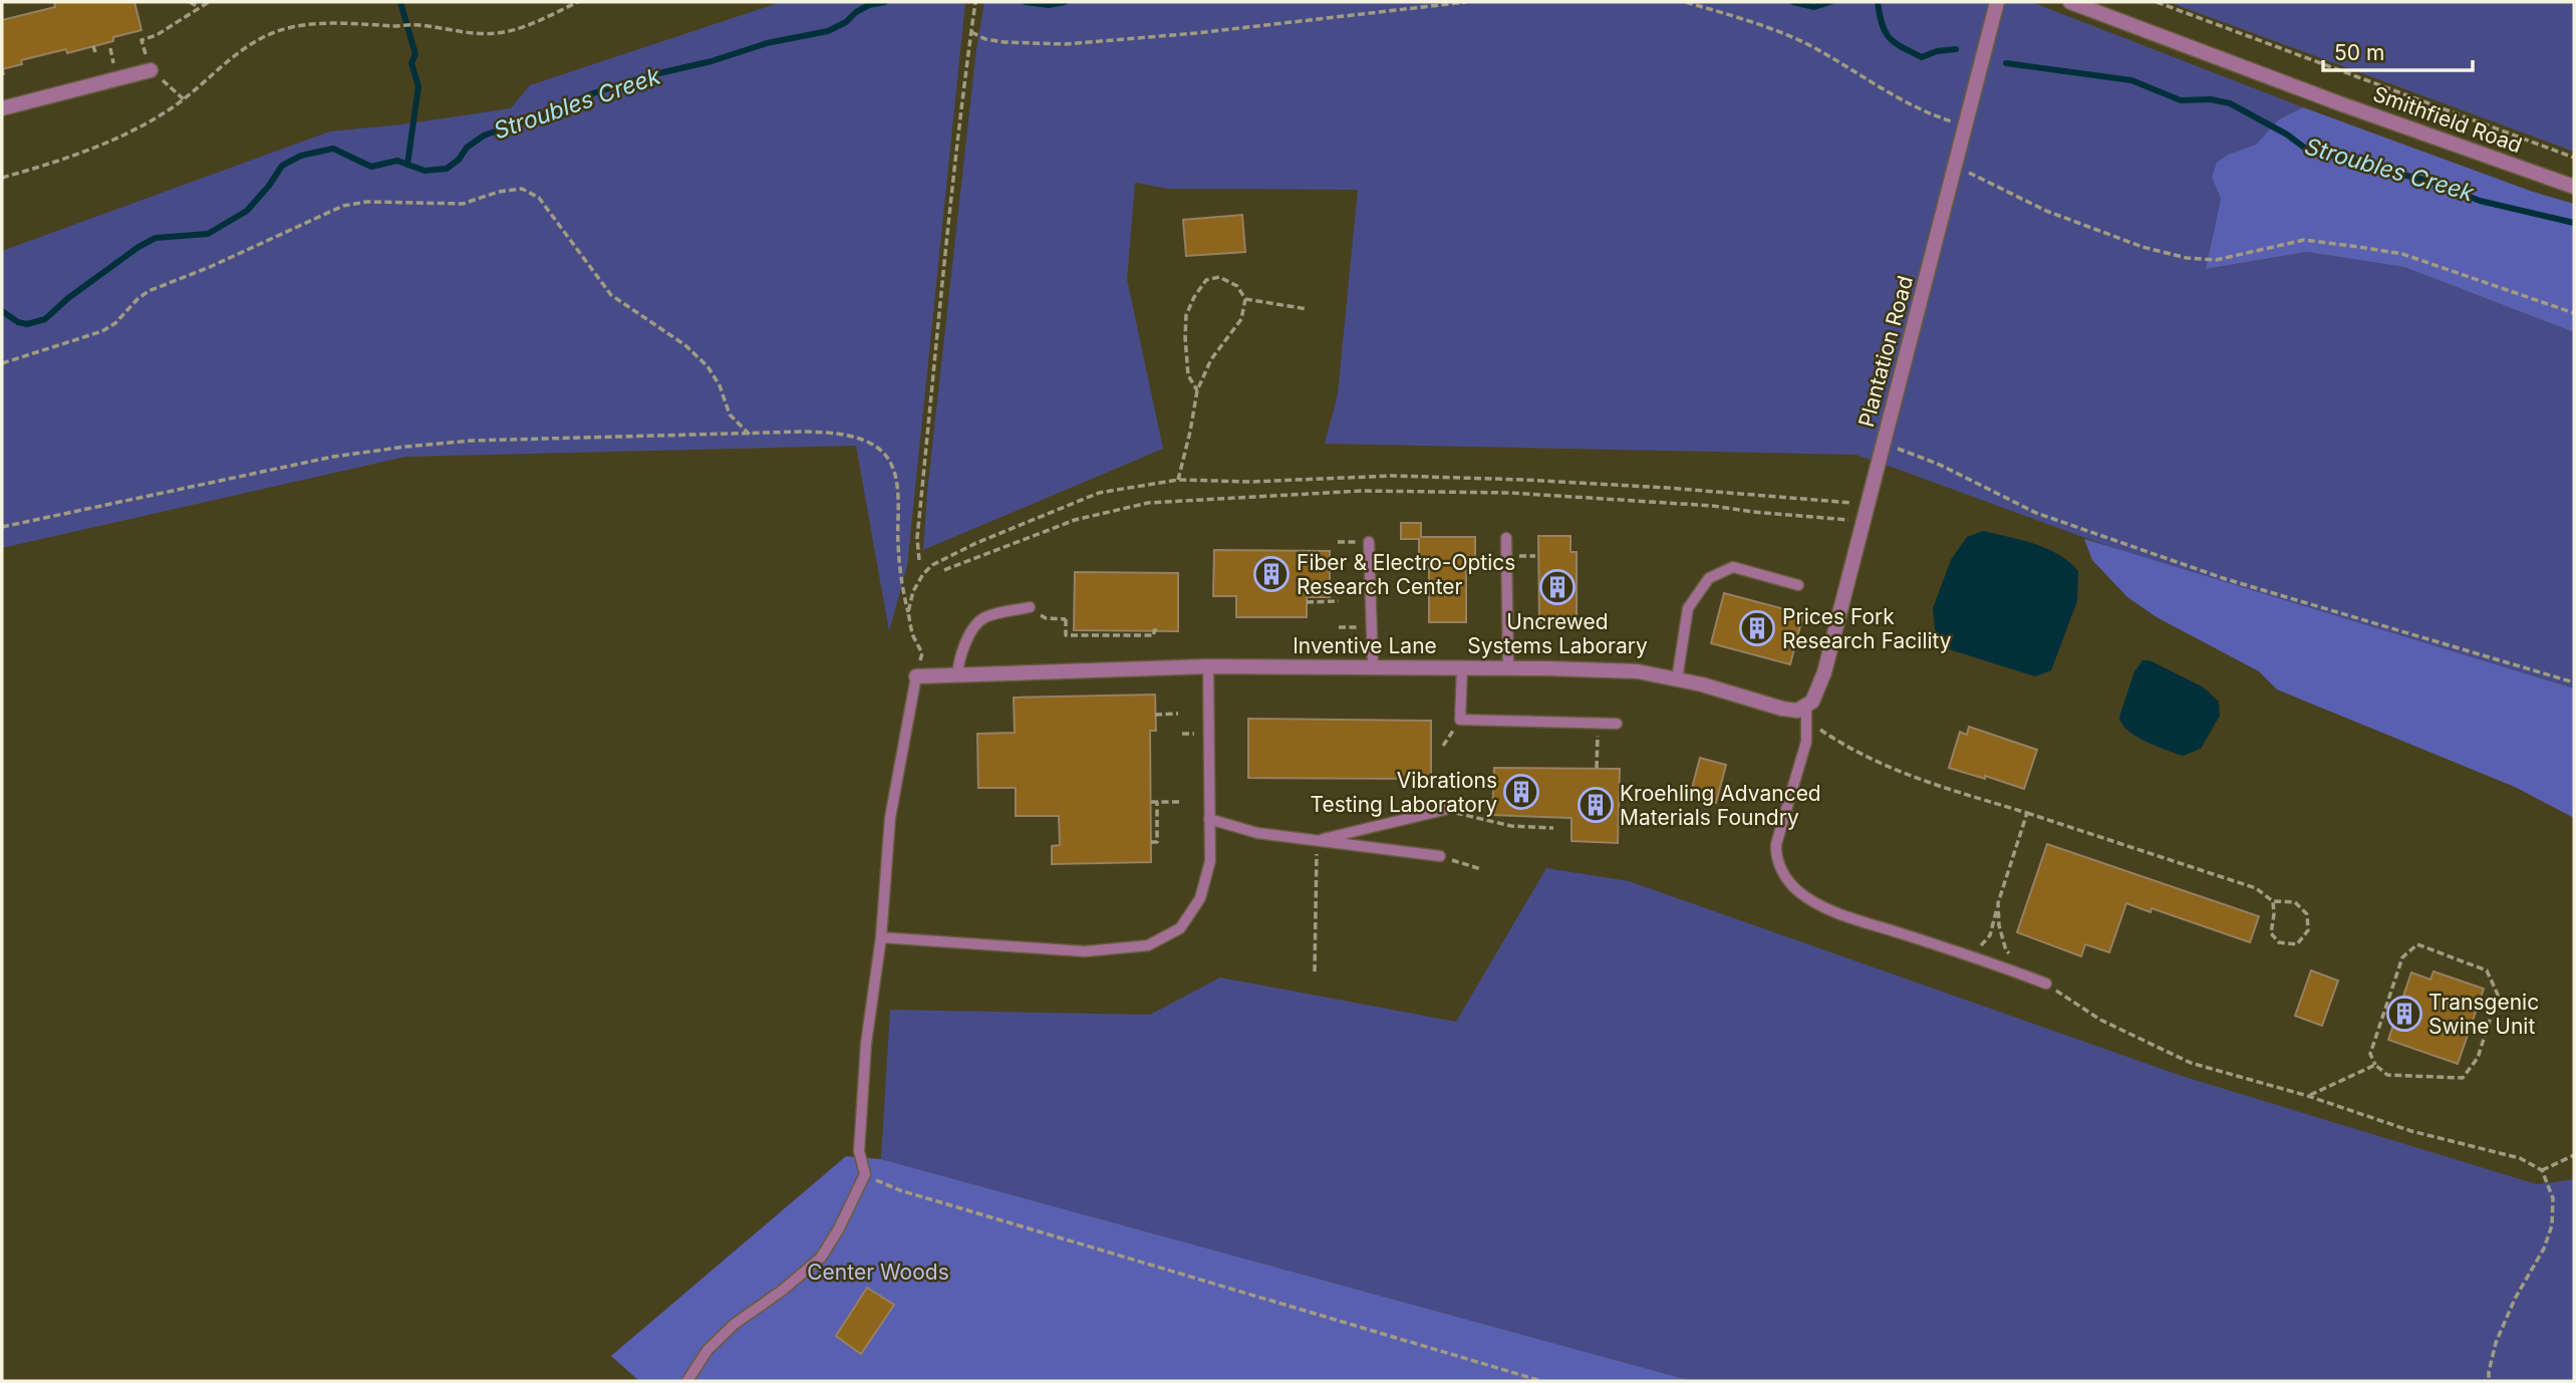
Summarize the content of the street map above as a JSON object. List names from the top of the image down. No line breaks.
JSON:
{"streets":{"street":["Smithfield Road","Plantation Road","Inventive Lane"]},"crossings":[["Plantation Road","Inventive Lane"]],"water":["Stroubles Creek"],"parks":["Center Woods"],"places":{"building":["Fiber & Electro-Optics Research Center","Uncrewed Systems Laborary","Prices Fork Research Facility","Vibrations Testing Laboratory","Kroehling Advanced Materials Foundry","Transgenic Swine Unit"]},"scale_bar":"50 m"}
